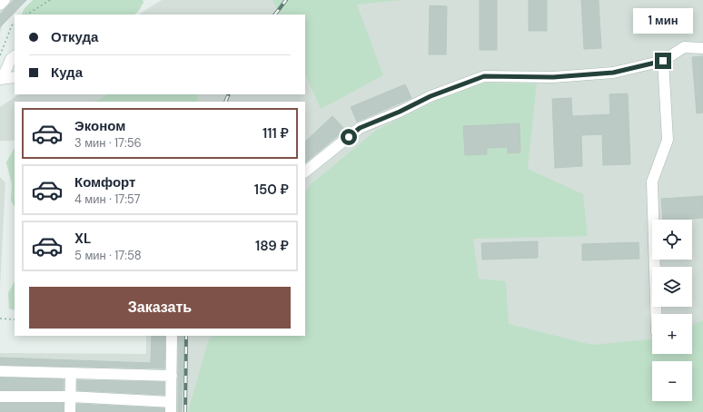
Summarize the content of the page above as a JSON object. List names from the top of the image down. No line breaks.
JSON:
{"page":{"bubble":"1 мин","banner":["Откуда","Куда"],"list":[{"name":"Эконом","note":"3 мин · 17:56","value":"111 ₽"},{"name":"Комфорт","note":"4 мин · 17:57","value":"150 ₽"},{"name":"XL","note":"5 мин · 17:58","value":"189 ₽"}],"map_buttons":["+","−"],"buttons":"Заказать"}}
